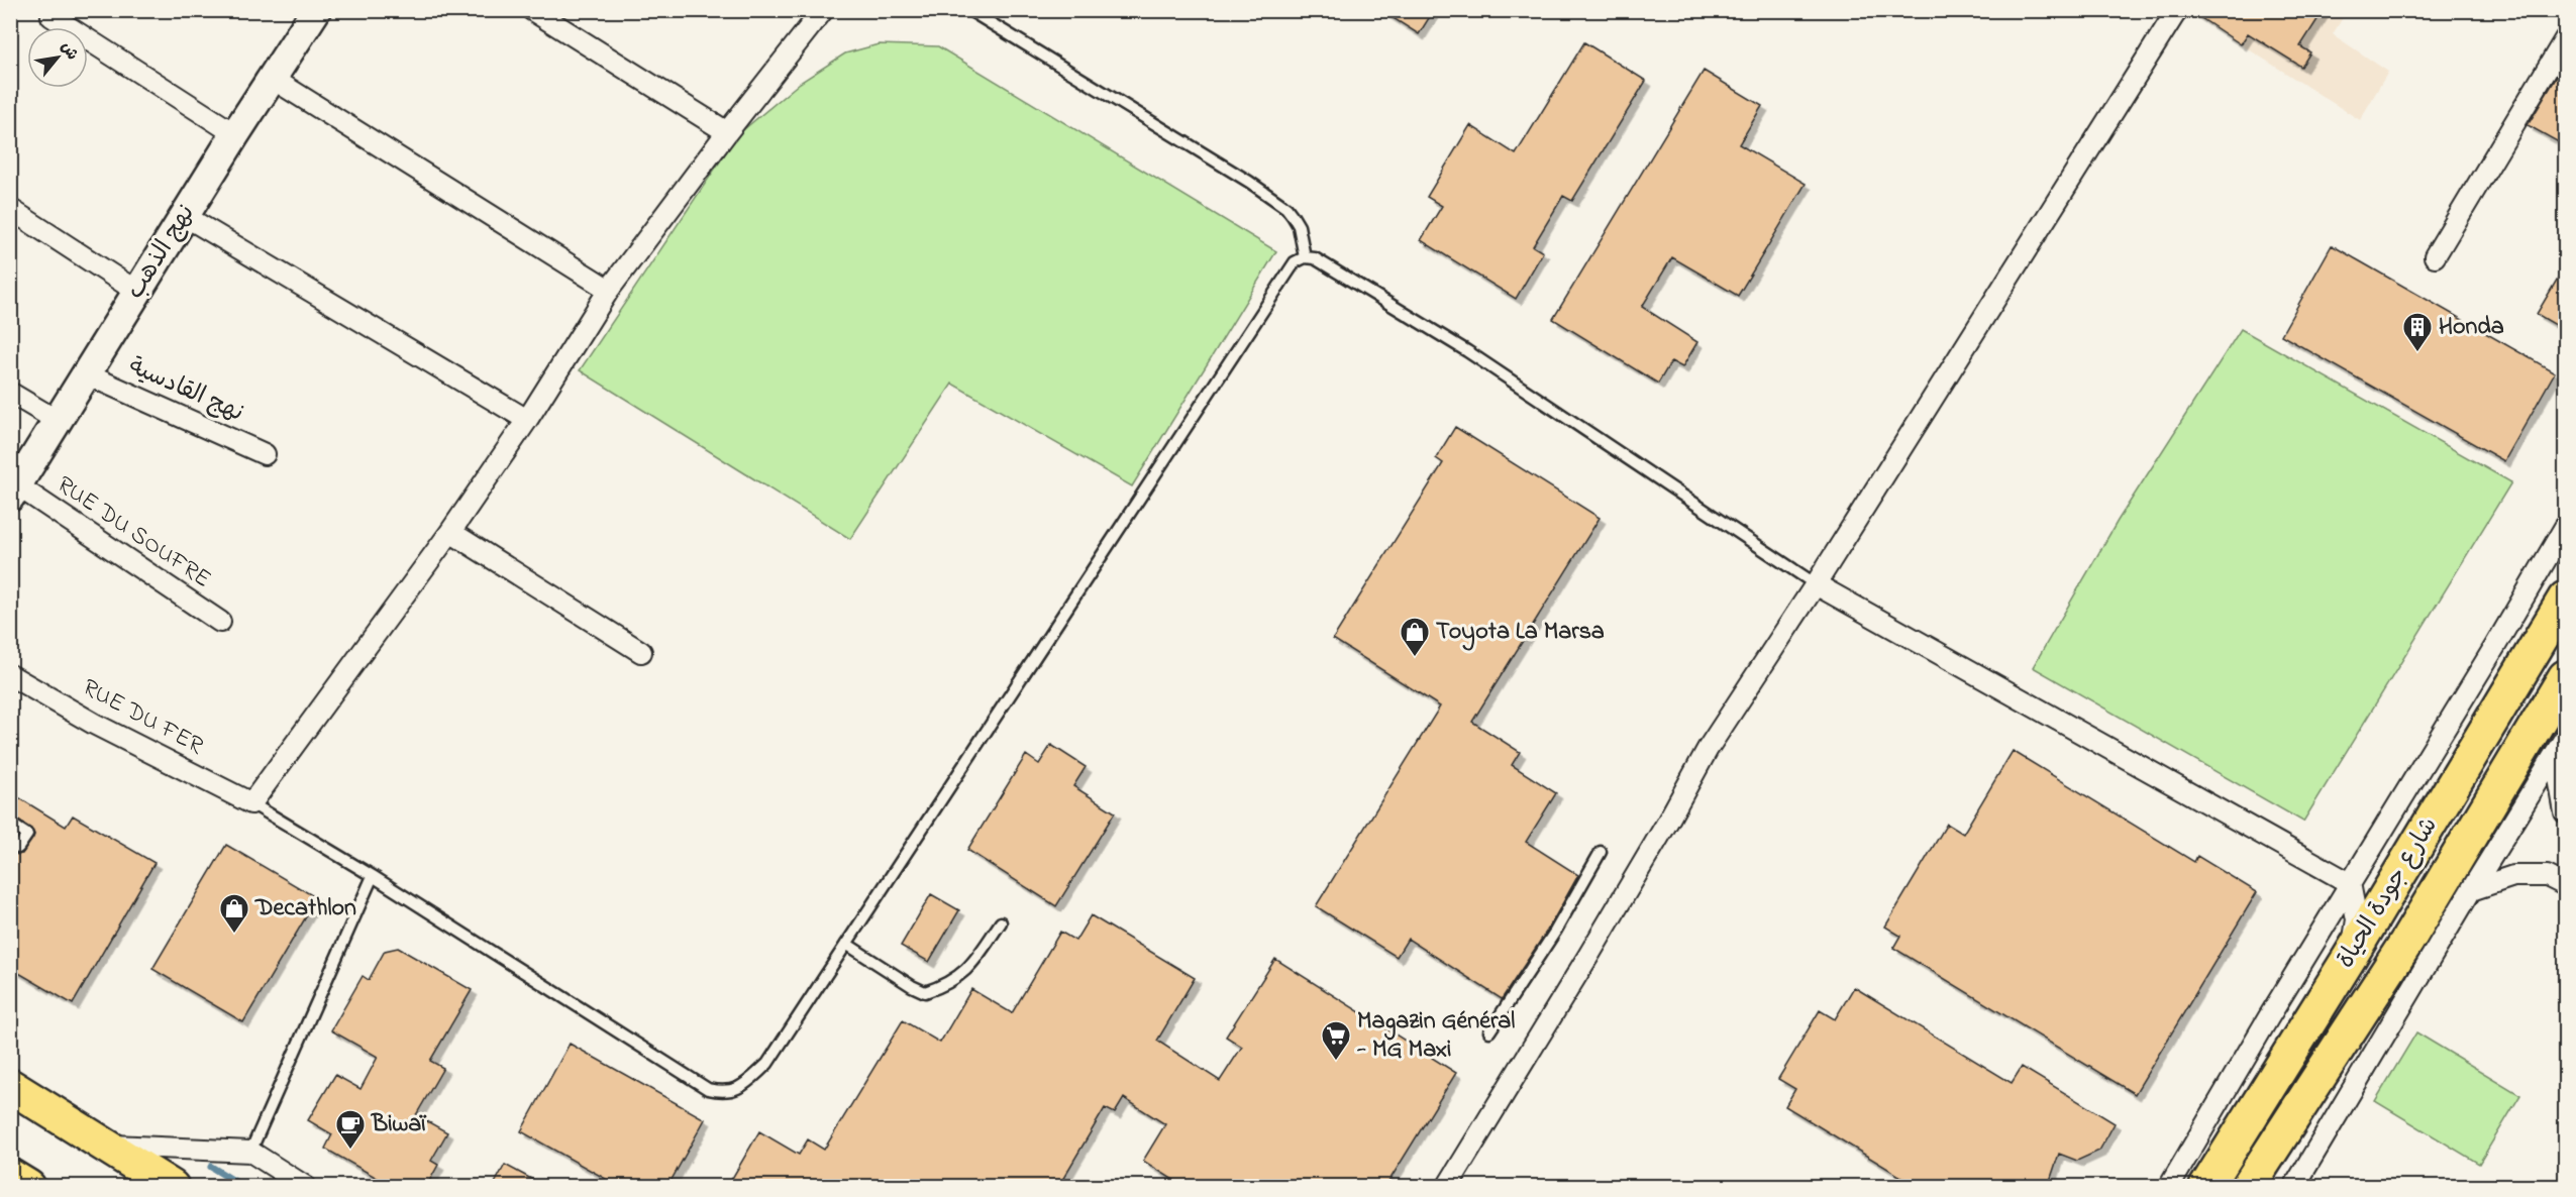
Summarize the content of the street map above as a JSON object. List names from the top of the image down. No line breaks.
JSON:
{"streets":{"highway":["شارع جودة الحياة"],"street":["نهج الذهب","نهج القادسية","RUE DU SOUFRE","RUE DU FER"]},"crossings":[["نهج الذهب","نهج القادسية"],["نهج الذهب","RUE DU SOUFRE"]],"places":{"building":["Honda"],"shop":["Toyota La Marsa","Decathlon"],"supermarket":["Magazin Général - MG Maxi"],"cafe":["Biwaï"]},"north":"top right"}
